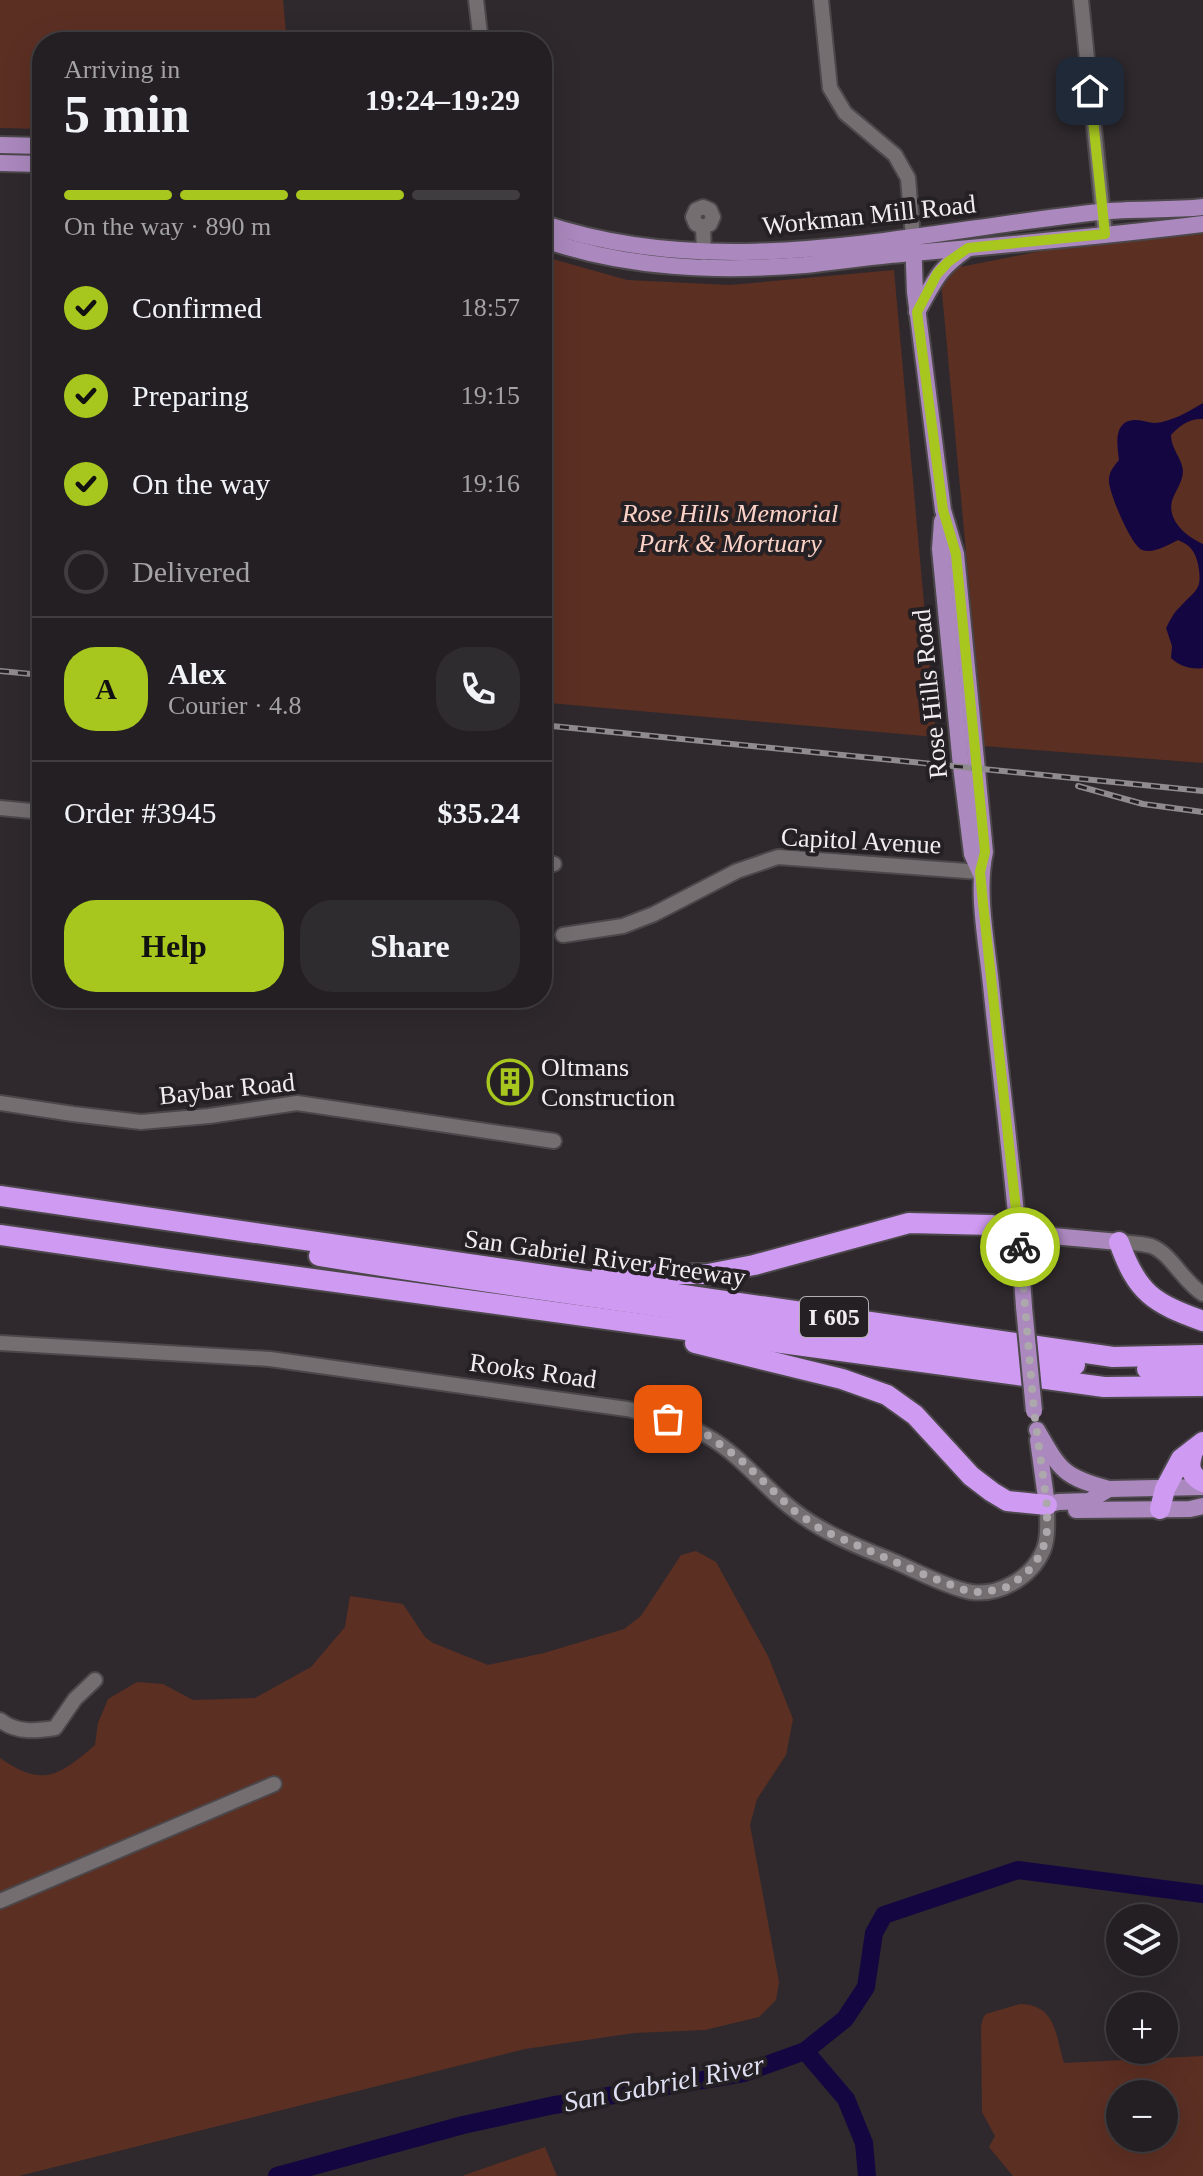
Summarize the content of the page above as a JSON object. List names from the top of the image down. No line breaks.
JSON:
{"streets":{"highway":["San Gabriel River Freeway","I 605"],"main road":["Workman Mill Road","Rose Hills Road"],"street":["Capitol Avenue","Baybar Road","Rooks Road"]},"crossings":[["Workman Mill Road","Rose Hills Road"],["Rose Hills Road","Capitol Avenue"],["Rose Hills Road","Rooks Road"]],"water":["San Gabriel River"],"parks":["Rose Hills Memorial Park & Mortuary"],"places":{"building":["Oltmans Construction"]},"page":{"heading":["5 min","Arriving in","19:24–19:29"],"panel":["Alex","Courier · 4.8","Order #3945","$35.24"],"bar":"On the way · 890 m","list":[["Confirmed","18:57"],["Preparing","19:15"],["On the way","19:16"],"Delivered"],"round":"A","buttons":["Help","Share"],"map_buttons":["+","−"]}}
